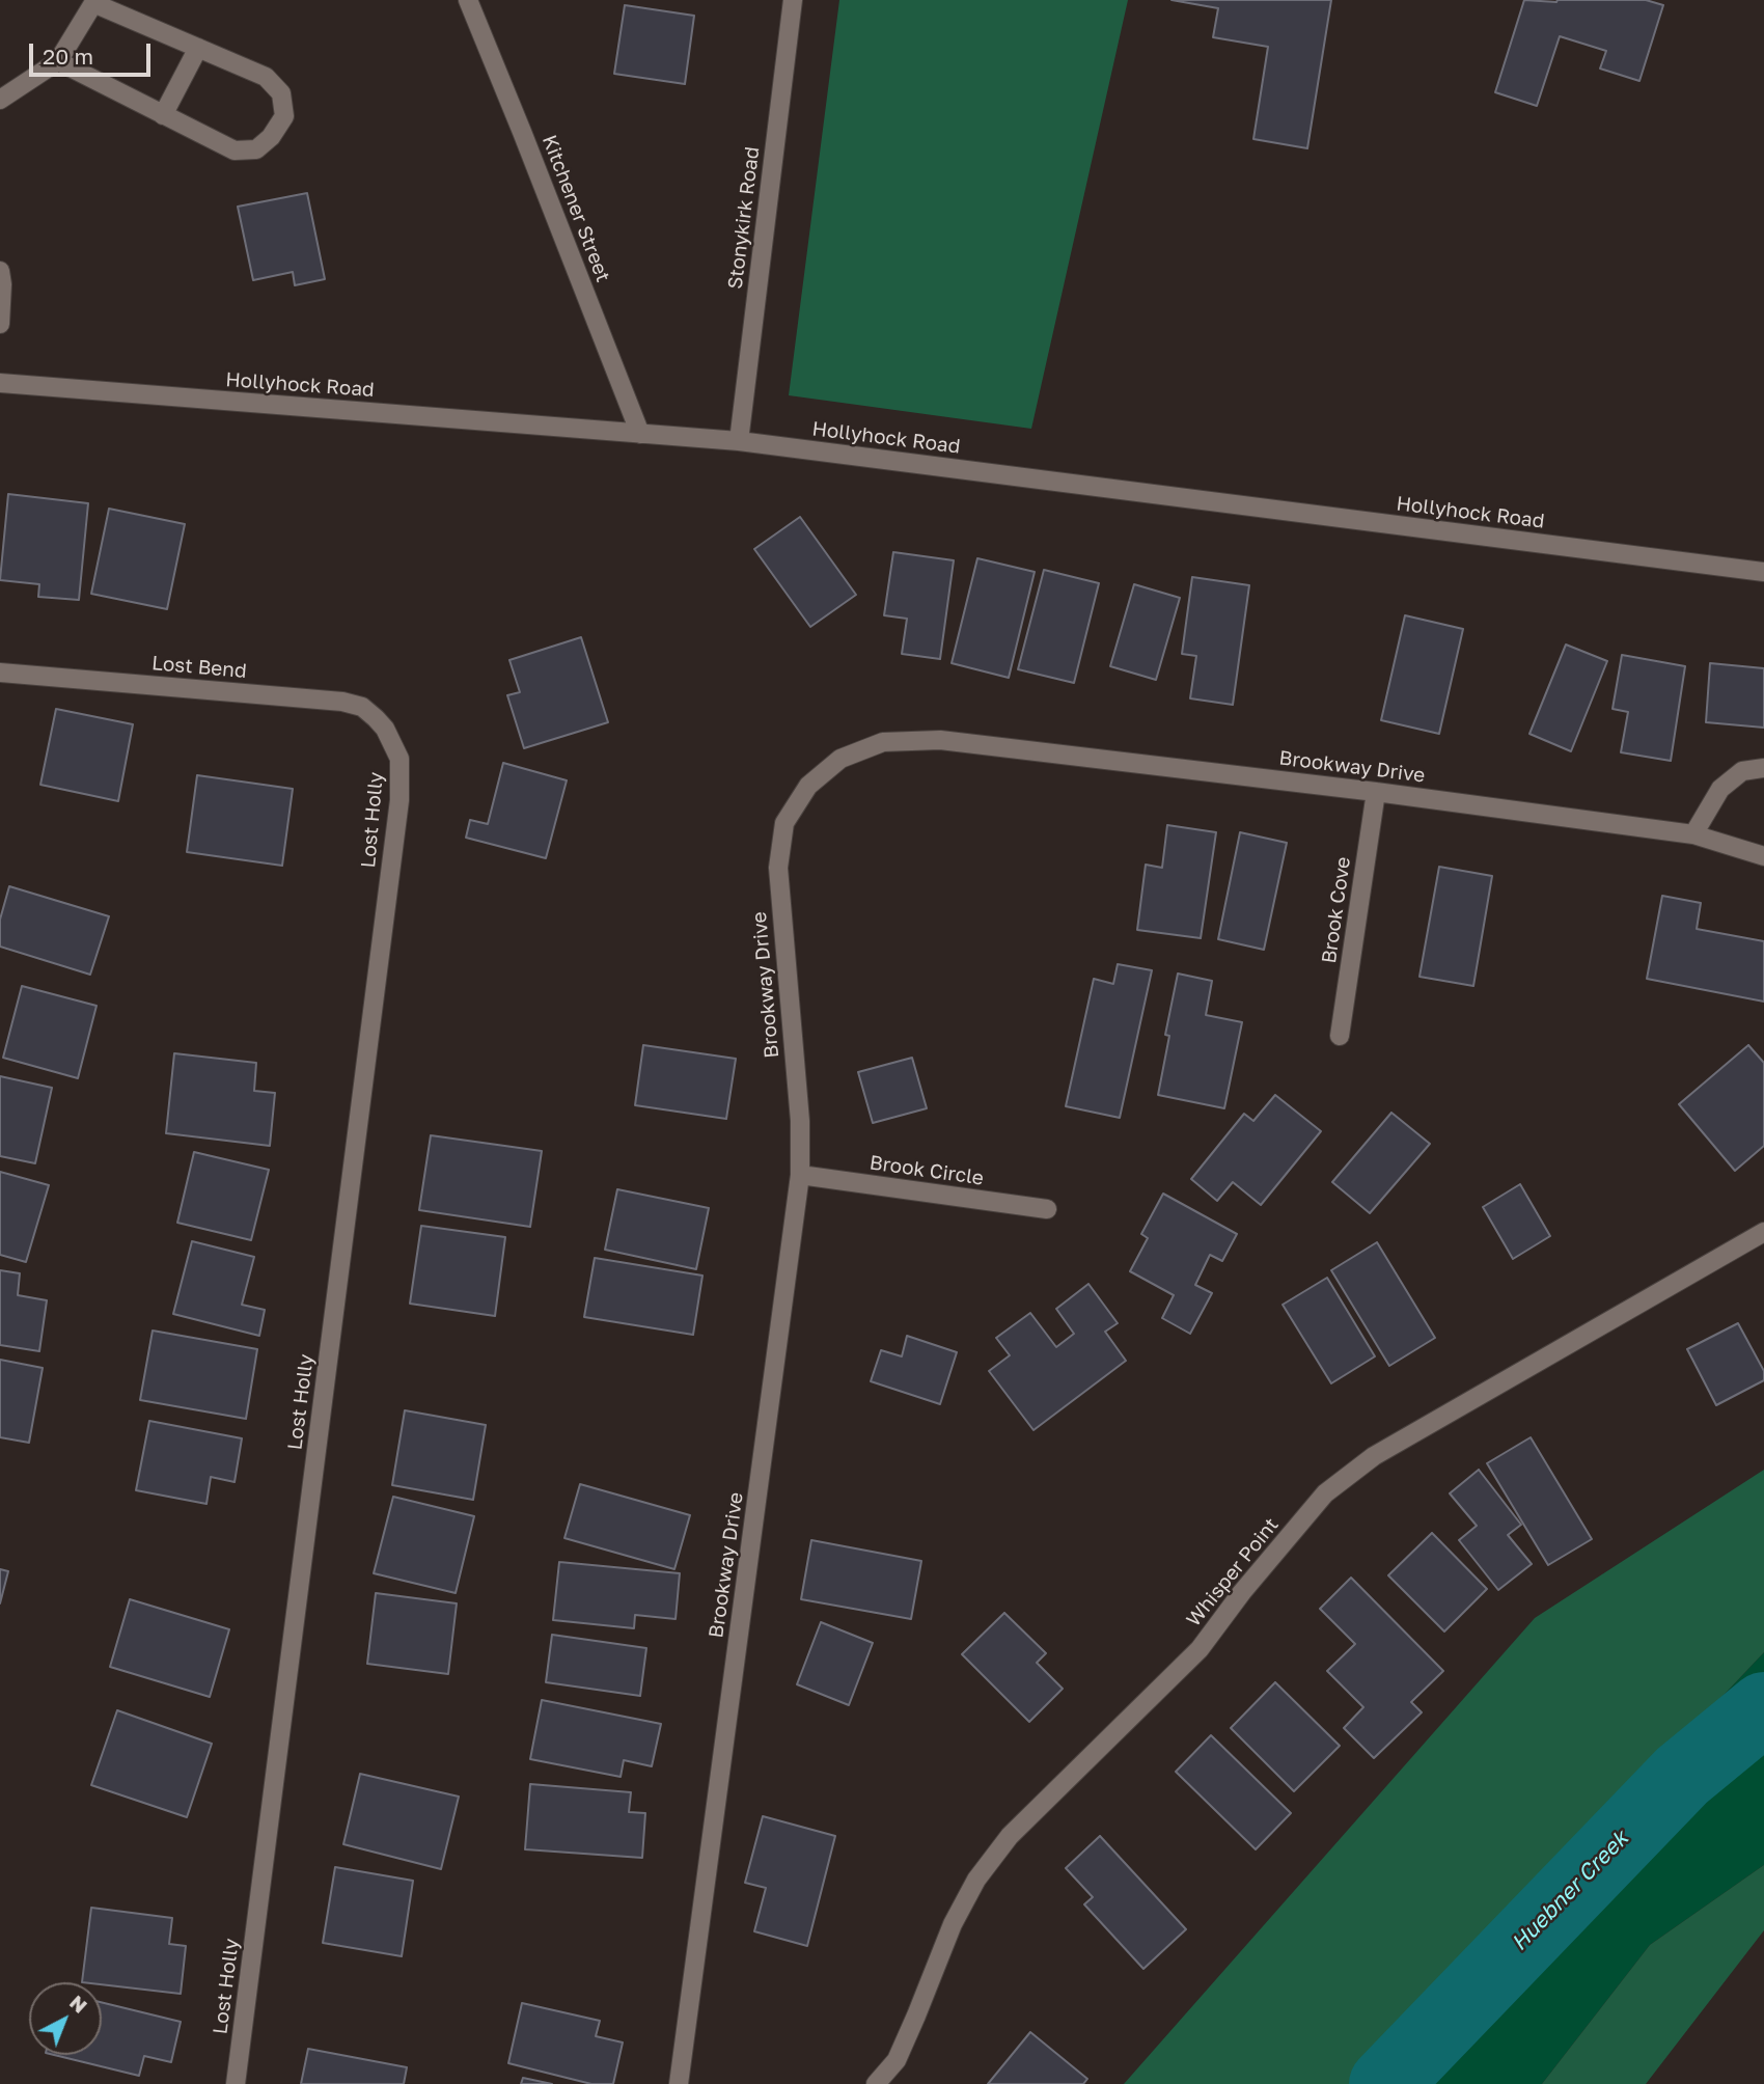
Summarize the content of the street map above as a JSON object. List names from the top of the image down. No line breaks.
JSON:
{"streets":{"street":["Kitchener Street","Stonykirk Road","Hollyhock Road","Lost Bend","Brookway Drive","Lost Holly","Brook Cove","Brook Circle","Whisper Point"]},"crossings":[["Kitchener Street","Hollyhock Road"],["Stonykirk Road","Hollyhock Road"],["Lost Bend","Lost Holly"],["Brookway Drive","Brook Cove"],["Brookway Drive","Brook Circle"]],"water":["Huebner Creek"],"scale_bar":"20 m","north":"top right"}
